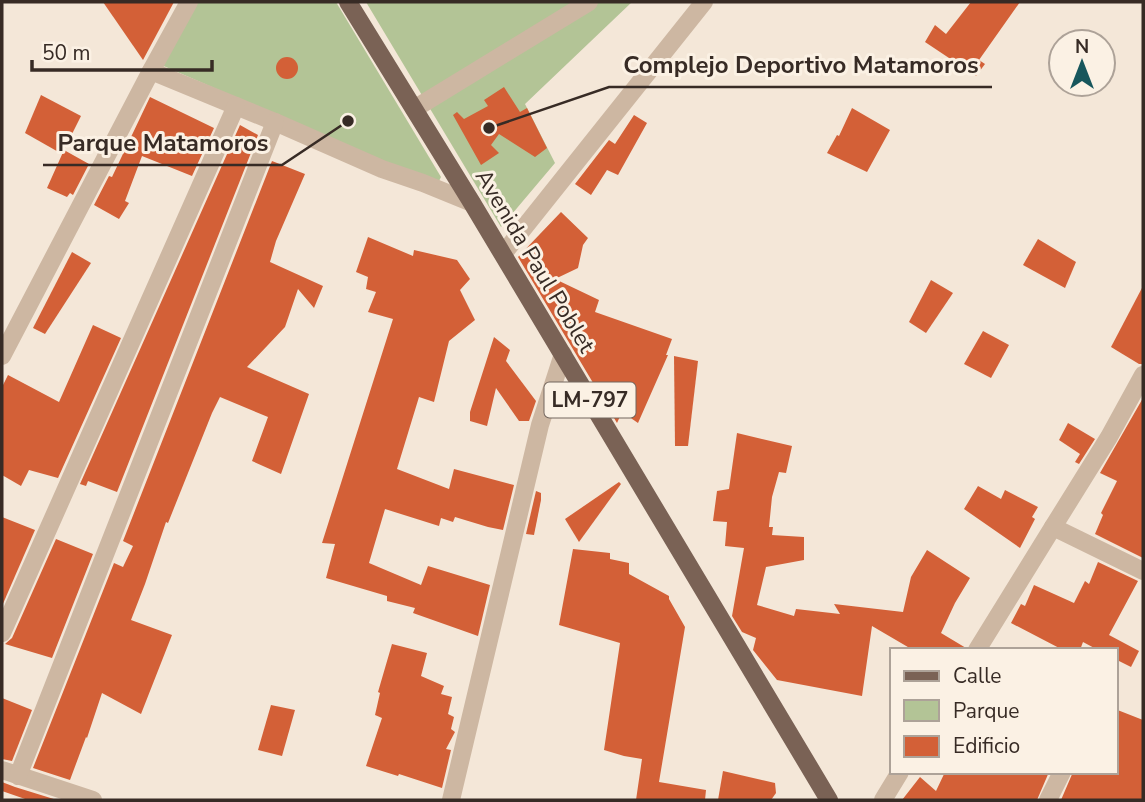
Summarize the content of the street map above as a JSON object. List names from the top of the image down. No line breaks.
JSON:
{"streets":{"main road":["Avenida Paul Poblet","LM-797"]},"places":["Parque Matamoros","Complejo Deportivo Matamoros"],"legend":["Calle","Parque","Edificio"],"scale_bar":"50 m","north":"top"}
